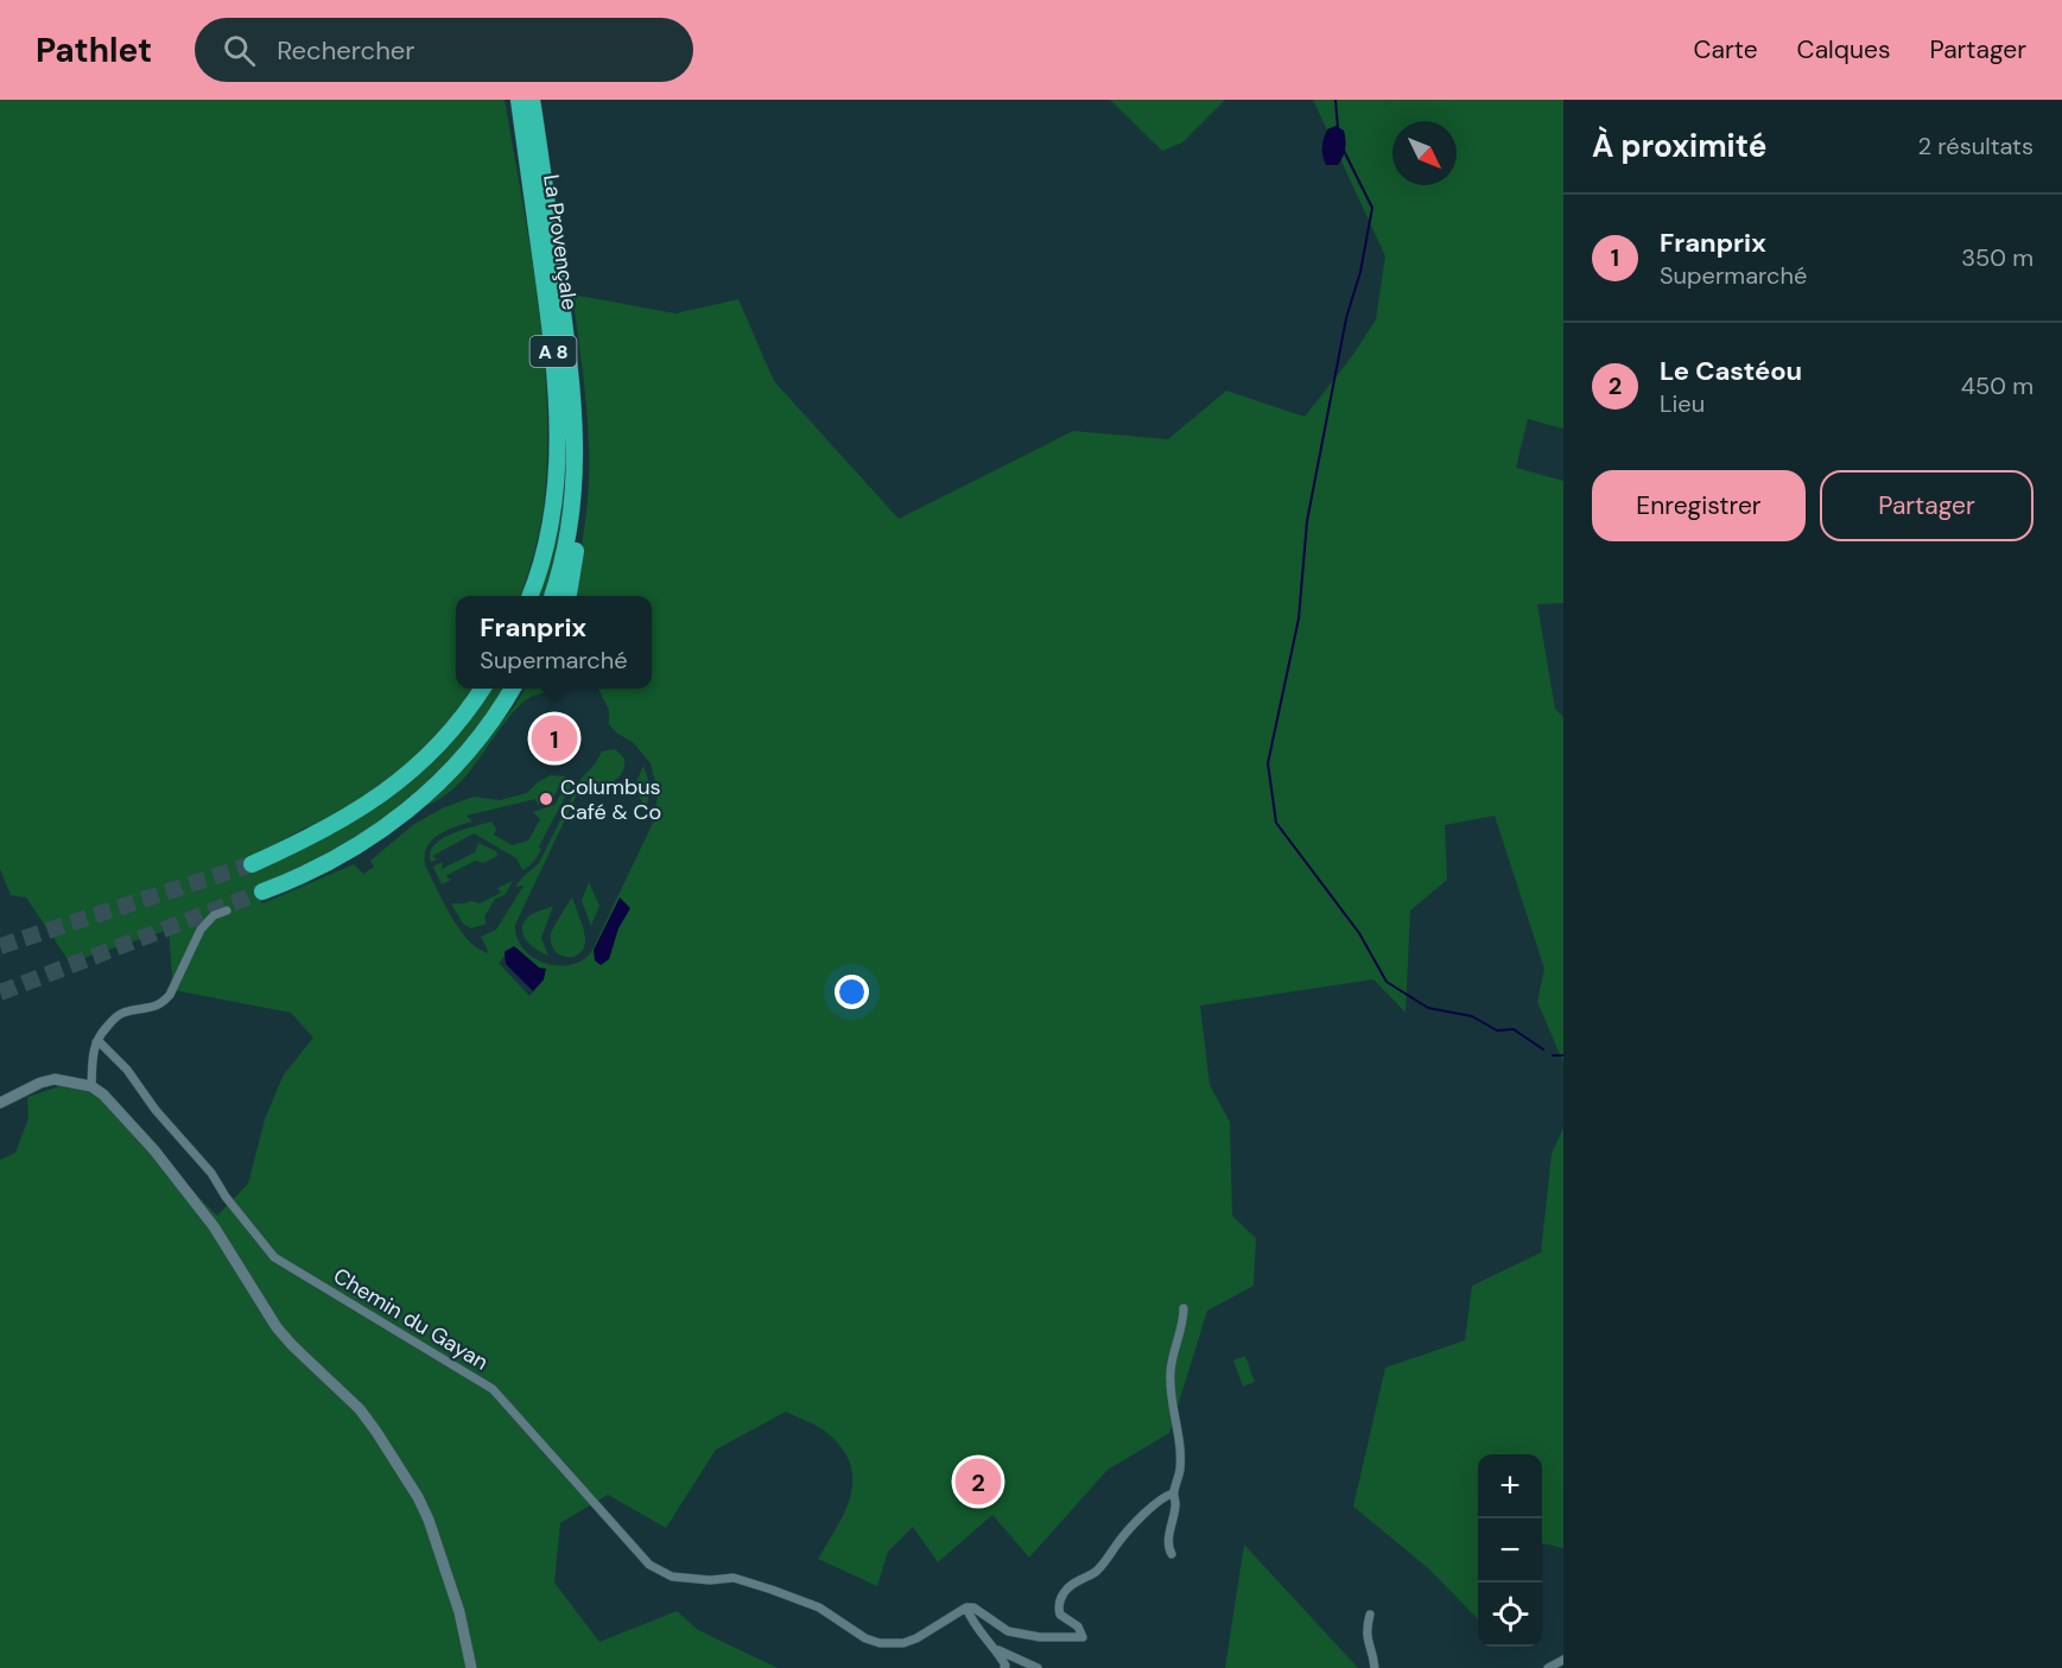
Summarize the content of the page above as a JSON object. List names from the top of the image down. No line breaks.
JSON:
{"streets":{"highway":["La Provençale","A 8"],"street":["Chemin du Gayan"]},"places":["Columbus Café & Co"],"north":"bottom right","page":{"header":"Pathlet","search":"Rechercher","nav":["Carte","Calques","Partager"],"heading":["À proximité","2 résultats"],"list":[{"mark":"1","name":"Franprix","note":"Supermarché","value":"350 m"},{"mark":"2","name":"Le Castéou","note":"Lieu","value":"450 m"}],"buttons":["Enregistrer","Partager"],"popup":["Franprix","Supermarché"],"pins":["1","2"],"map_buttons":["+","−"]}}
